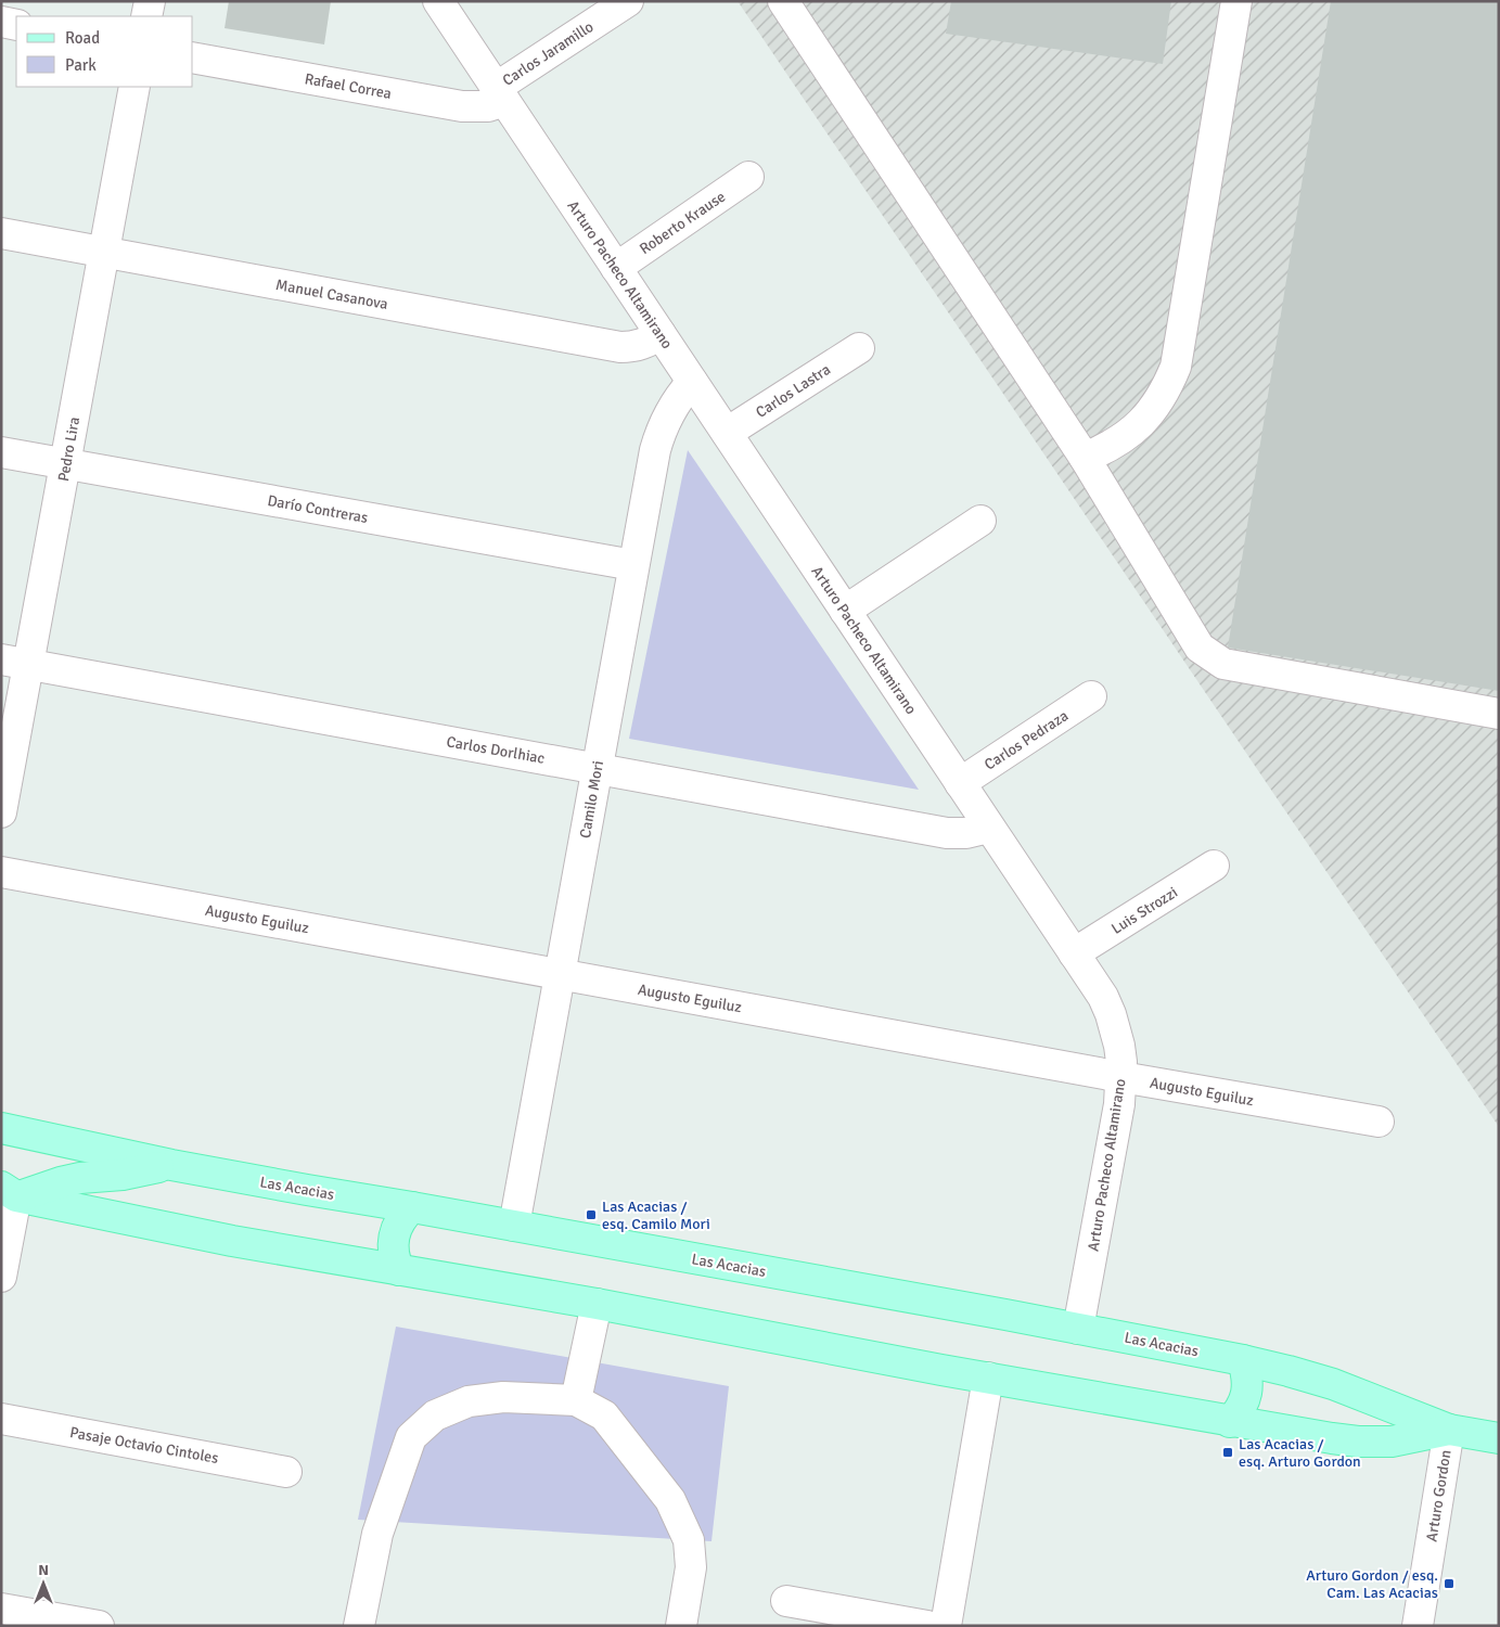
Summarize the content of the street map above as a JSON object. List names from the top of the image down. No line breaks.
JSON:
{"streets":{"main road":["Las Acacias"],"street":["Carlos Jaramillo","Rafael Correa","Roberto Krause","Arturo Pacheco Altamirano","Manuel Casanova","Carlos Lastra","Pedro Lira","Darío Contreras","Carlos Pedraza","Carlos Dorlhiac","Camilo Mori","Luis Strozzi","Augusto Eguiluz","Pasaje Octavio Cintoles","Arturo Gordon"]},"crossings":[["Carlos Jaramillo","Rafael Correa"],["Carlos Jaramillo","Arturo Pacheco Altamirano"],["Rafael Correa","Arturo Pacheco Altamirano"],["Roberto Krause","Arturo Pacheco Altamirano"],["Arturo Pacheco Altamirano","Manuel Casanova"],["Arturo Pacheco Altamirano","Carlos Lastra"],["Arturo Pacheco Altamirano","Carlos Pedraza"],["Arturo Pacheco Altamirano","Carlos Dorlhiac"],["Arturo Pacheco Altamirano","Camilo Mori"],["Arturo Pacheco Altamirano","Luis Strozzi"],["Arturo Pacheco Altamirano","Augusto Eguiluz"],["Arturo Pacheco Altamirano","Las Acacias"],["Manuel Casanova","Pedro Lira"],["Pedro Lira","Darío Contreras"],["Pedro Lira","Carlos Dorlhiac"],["Darío Contreras","Camilo Mori"],["Carlos Dorlhiac","Camilo Mori"],["Camilo Mori","Augusto Eguiluz"],["Camilo Mori","Las Acacias"],["Las Acacias","Arturo Gordon"]],"places":{"transit":["Las Acacias / esq. Camilo Mori","Las Acacias / esq. Arturo Gordon","Arturo Gordon / esq. Cam. Las Acacias"]},"legend":["Road","Park"],"north":"top"}
